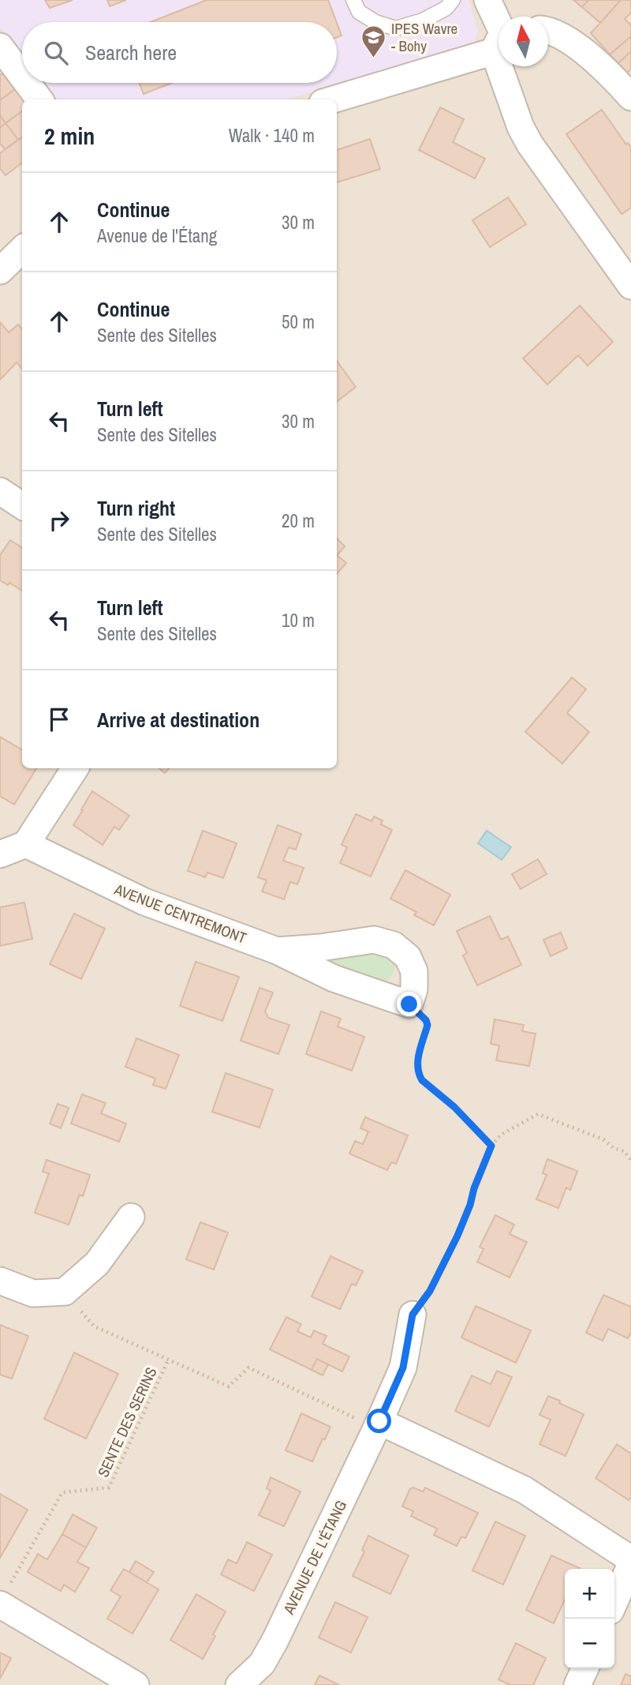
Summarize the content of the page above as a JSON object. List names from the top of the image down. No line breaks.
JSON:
{"streets":{"street":["AVENUE CENTREMONT","AVENUE DE L'ÉTANG"],"path":["SENTE DES SERINS"]},"places":{"school or university":["IPES Wavre - Bohy"]},"north":"top","page":{"search":"Search here","heading":["2 min","Walk · 140 m"],"list":[["Continue","Avenue de l'Étang","30 m"],["Continue","Sente des Sitelles","50 m"],["Turn left","Sente des Sitelles","30 m"],["Turn right","Sente des Sitelles","20 m"],["Turn left","Sente des Sitelles","10 m"],"Arrive at destination"],"map_buttons":["+","−"]}}
